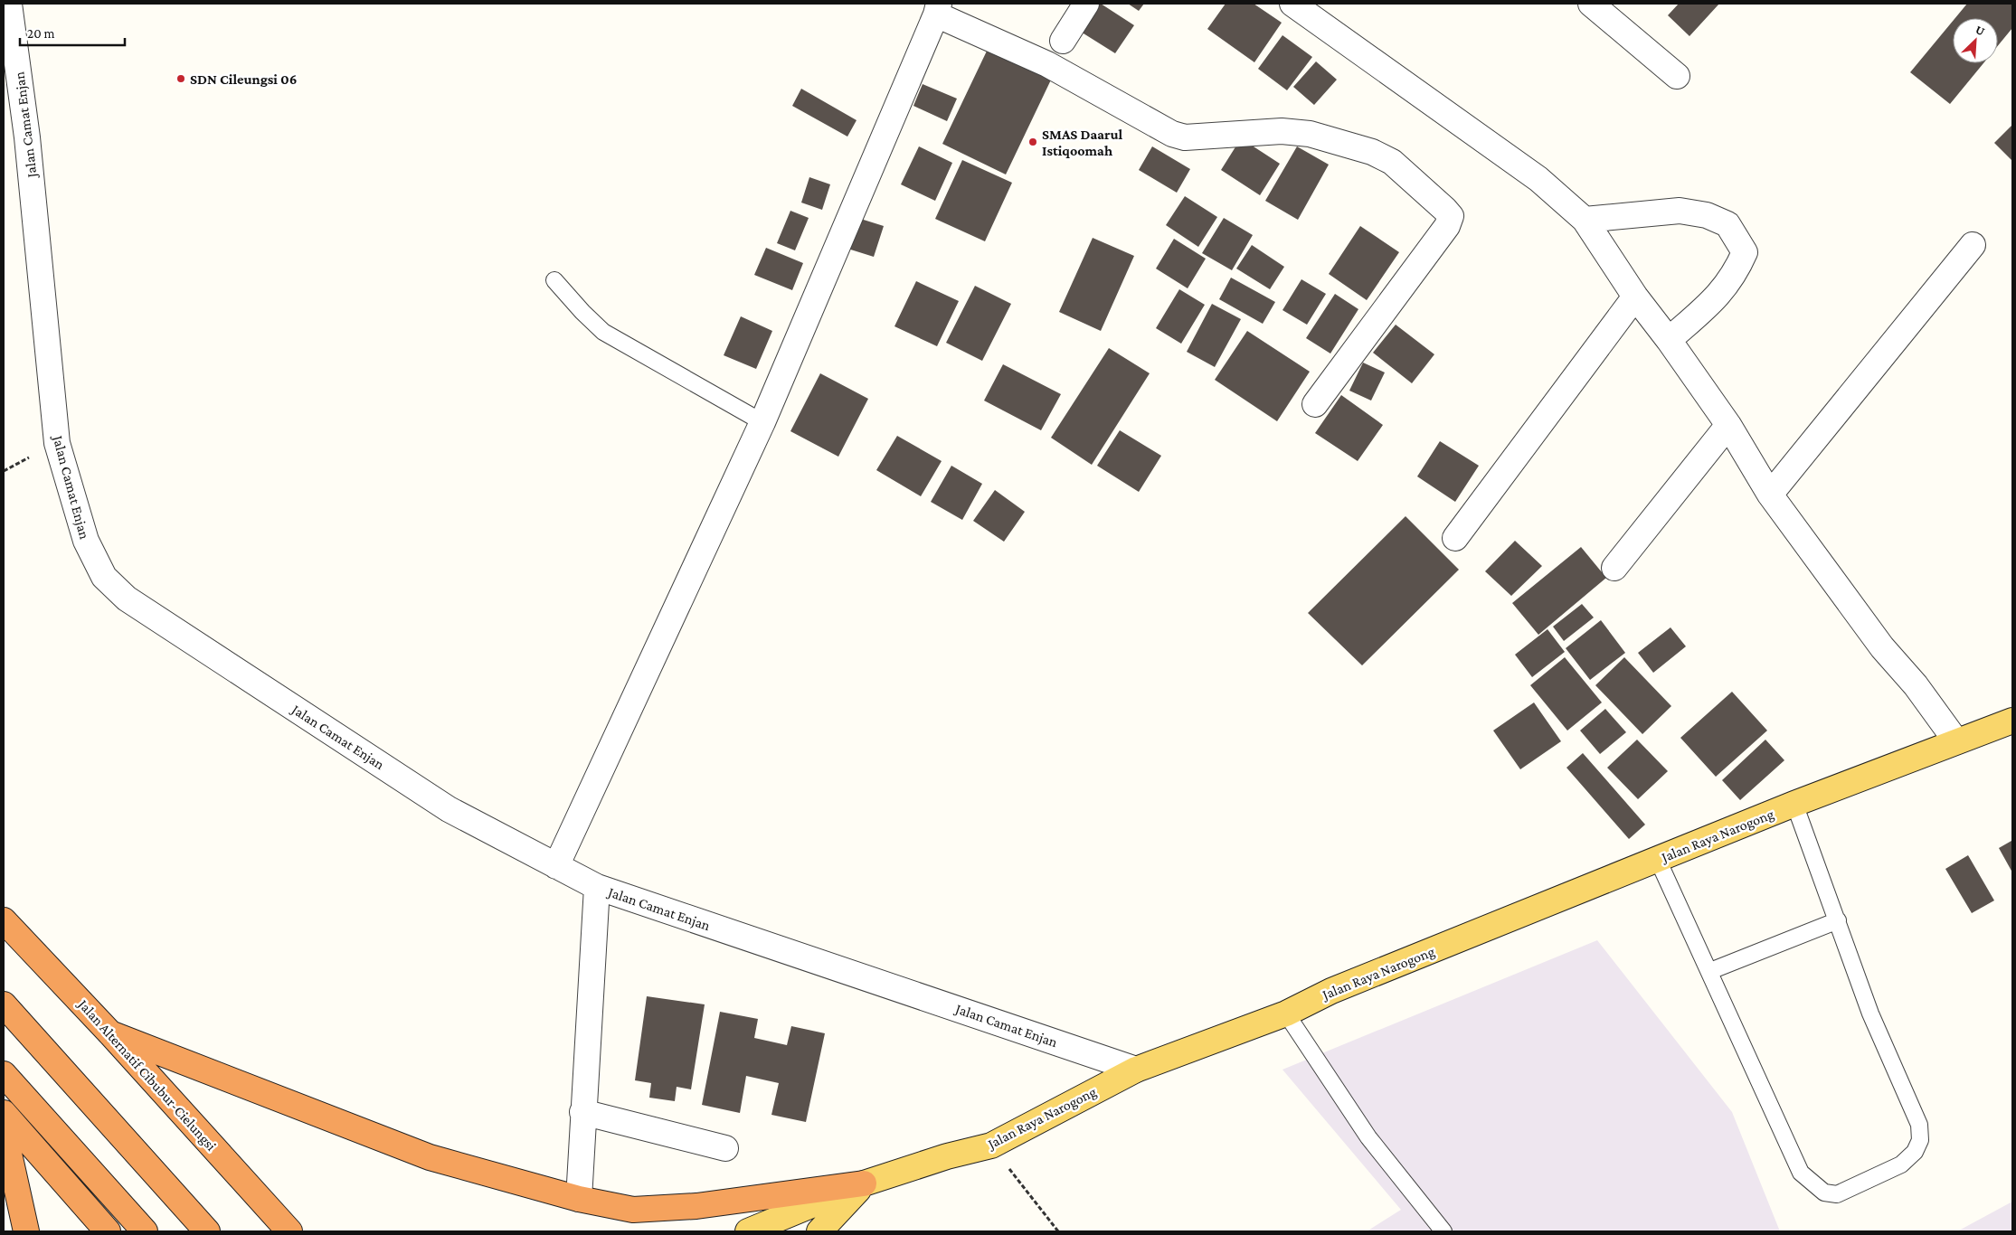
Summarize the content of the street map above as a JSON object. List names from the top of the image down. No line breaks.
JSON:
{"streets":{"highway":["Jalan Alternatif Cibubur-Cielungsi"],"main road":["Jalan Raya Narogong"],"street":["Jalan Camat Enjan"]},"crossings":[["Jalan Camat Enjan","Jalan Raya Narogong"]],"places":["SDN Cileungsi 06","SMAS Daarul Istiqoomah"],"scale_bar":"20 m","north":"top right"}
